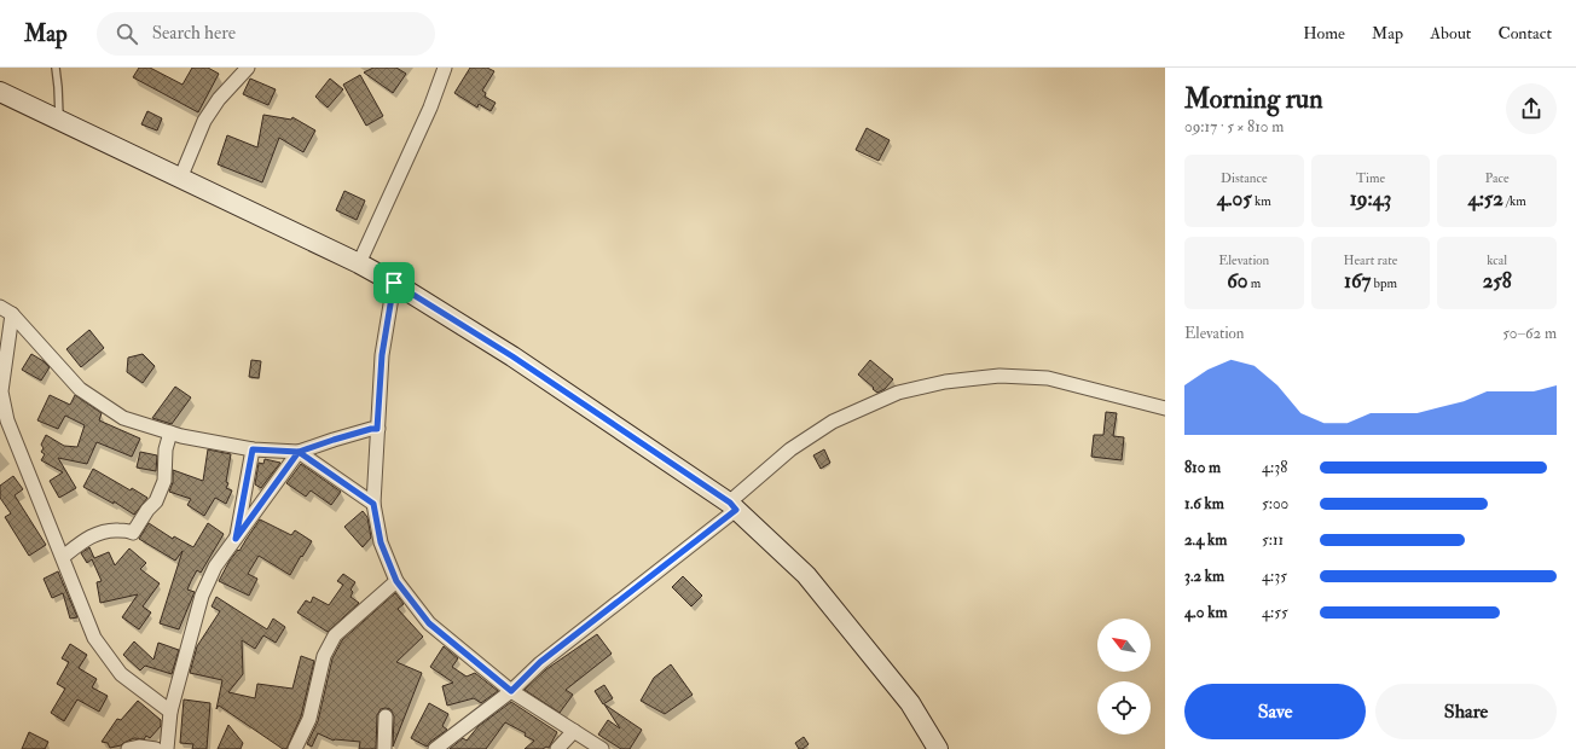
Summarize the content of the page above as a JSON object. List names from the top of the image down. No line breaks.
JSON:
{"north":"top left","page":{"header":"Map","search":"Search here","nav":["Home","Map","About","Contact"],"heading":["Morning run","09:17 · 5 × 810 m"],"stats":[["Distance","4.05 km"],["Time","19:43"],["Pace","4:52 /km"],["Elevation","60 m"],["Heart rate","167 bpm"],["kcal","258"]],"chart":["Elevation","50–62 m"],"list":[{"name":"810 m","note":"4:38"},{"name":"1.6 km","note":"5:00"},{"name":"2.4 km","note":"5:11"},{"name":"3.2 km","note":"4:35"},{"name":"4.0 km","note":"4:55"}],"buttons":["Save","Share"]}}
